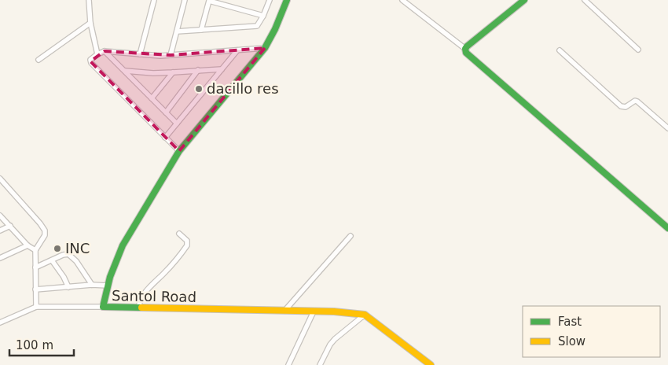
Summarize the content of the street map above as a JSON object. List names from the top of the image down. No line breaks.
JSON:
{"streets":{"street":["Santol Road"]},"places":["dacillo res","INC"],"legend":["Fast","Slow"],"scale_bar":"100 m"}
